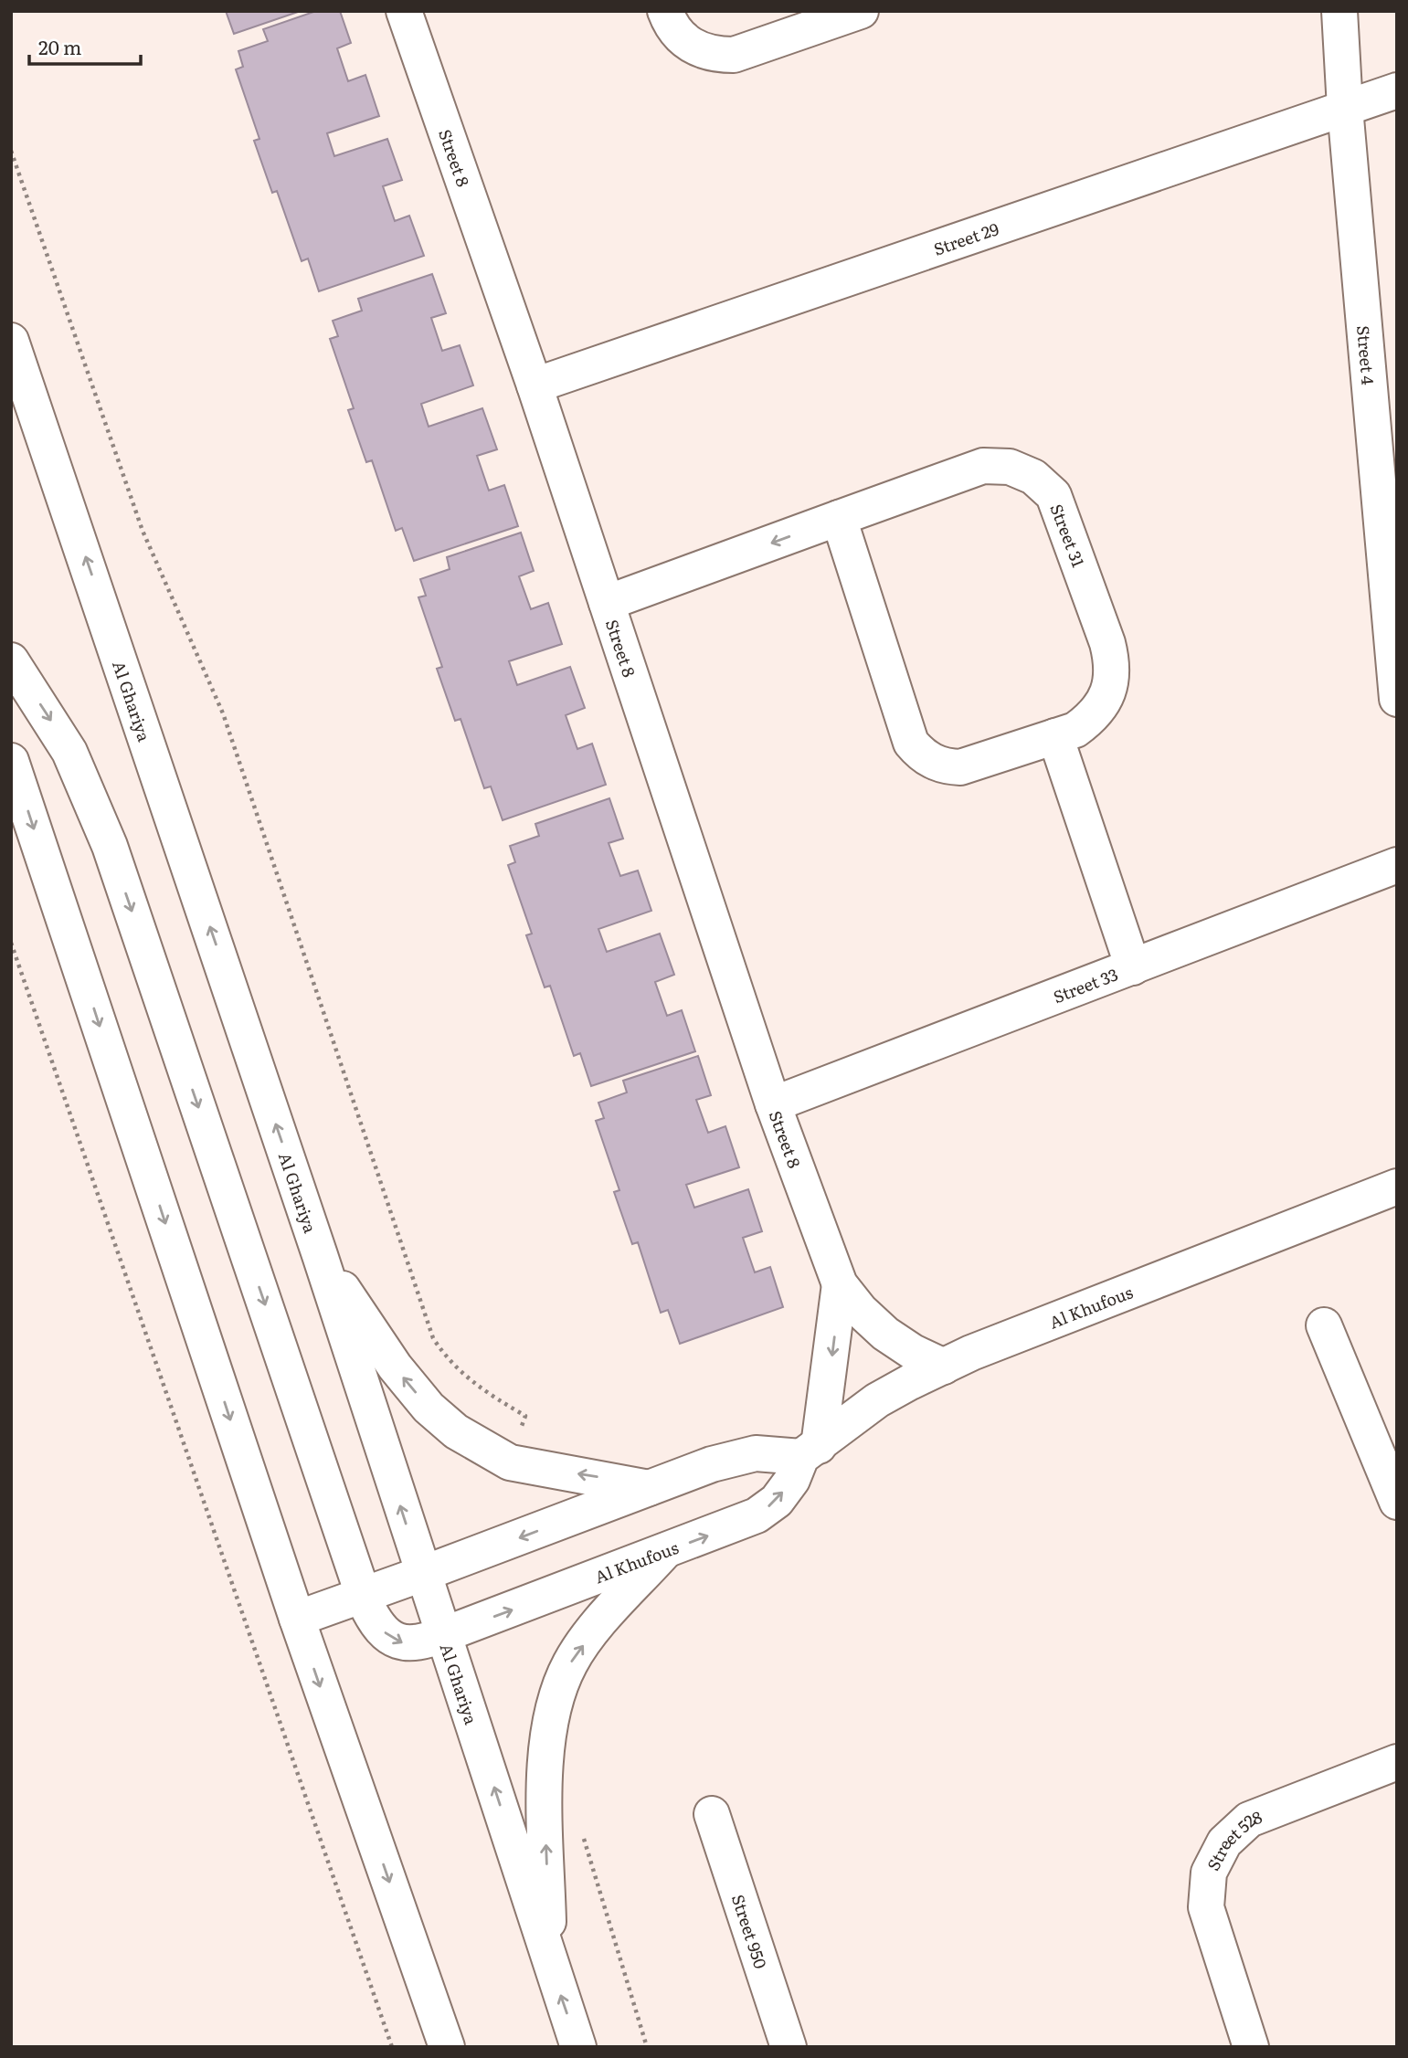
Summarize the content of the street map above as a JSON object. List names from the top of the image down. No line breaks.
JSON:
{"streets":{"street":["Street 8","Street 29","Street 4","Street 31","Al Ghariya","Street 33","Al Khufous","Street 528","Street 950"]},"crossings":[["Street 8","Street 29"],["Street 8","Street 31"],["Street 8","Street 33"],["Street 8","Al Khufous"],["Street 29","Street 4"],["Al Ghariya","Al Khufous"]],"scale_bar":"20 m"}
